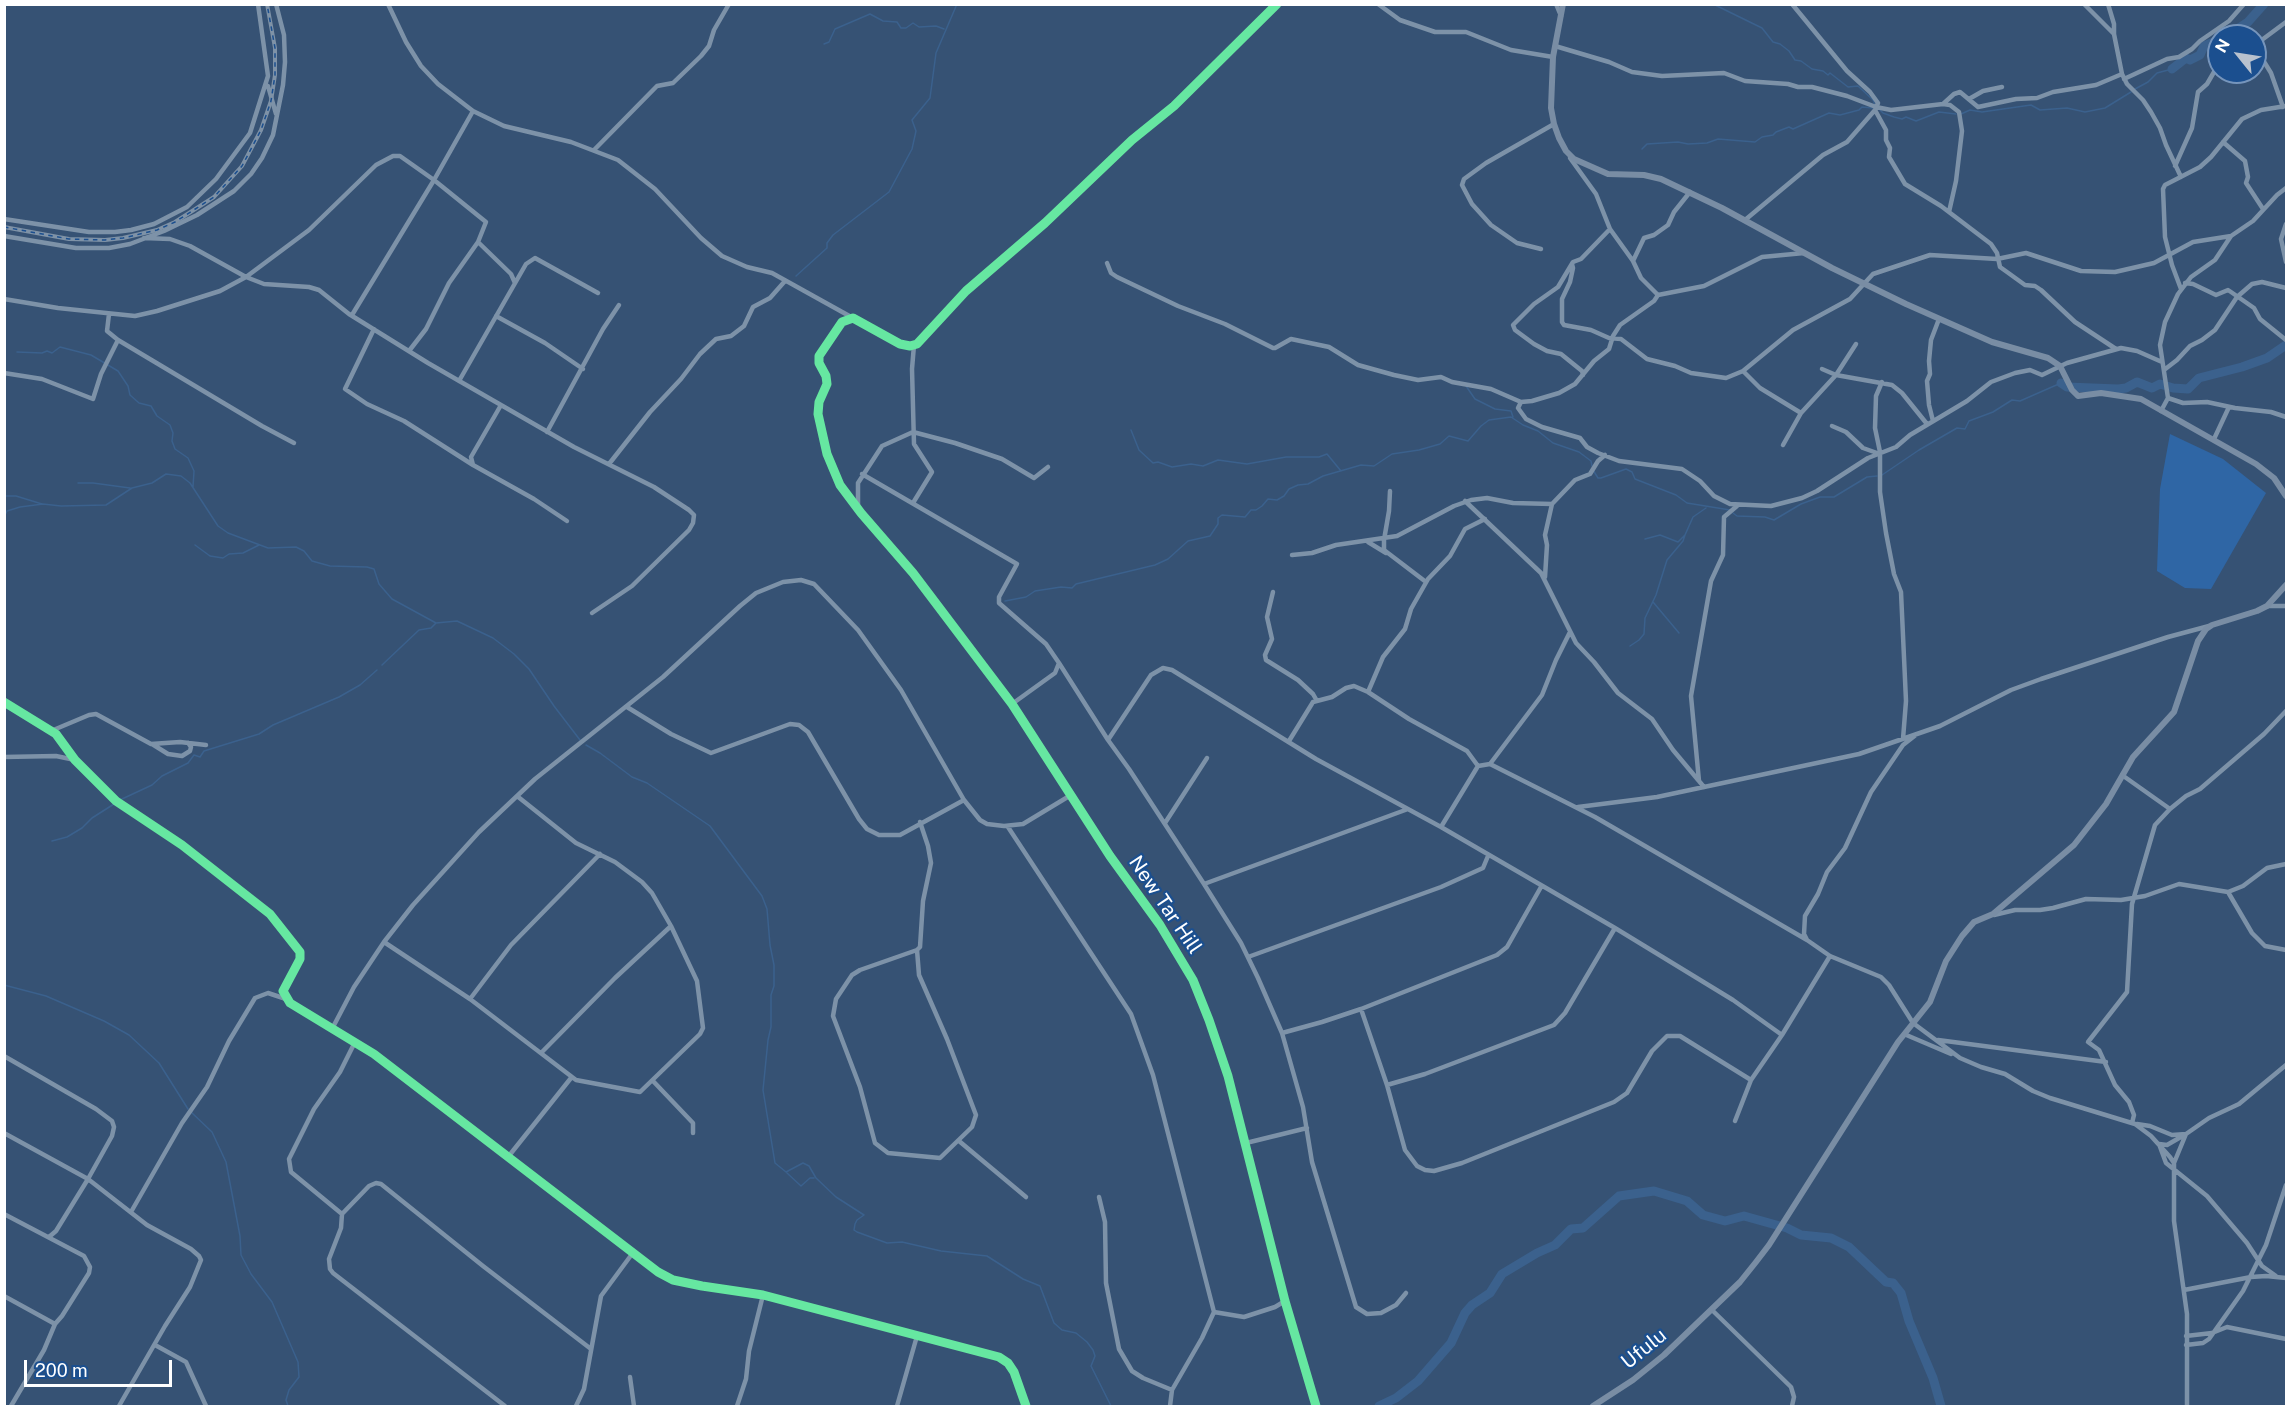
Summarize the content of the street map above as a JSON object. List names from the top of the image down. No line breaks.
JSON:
{"streets":{"street":["New Tar Hill","Ufulu"]},"scale_bar":"200 m","north":"top left"}
